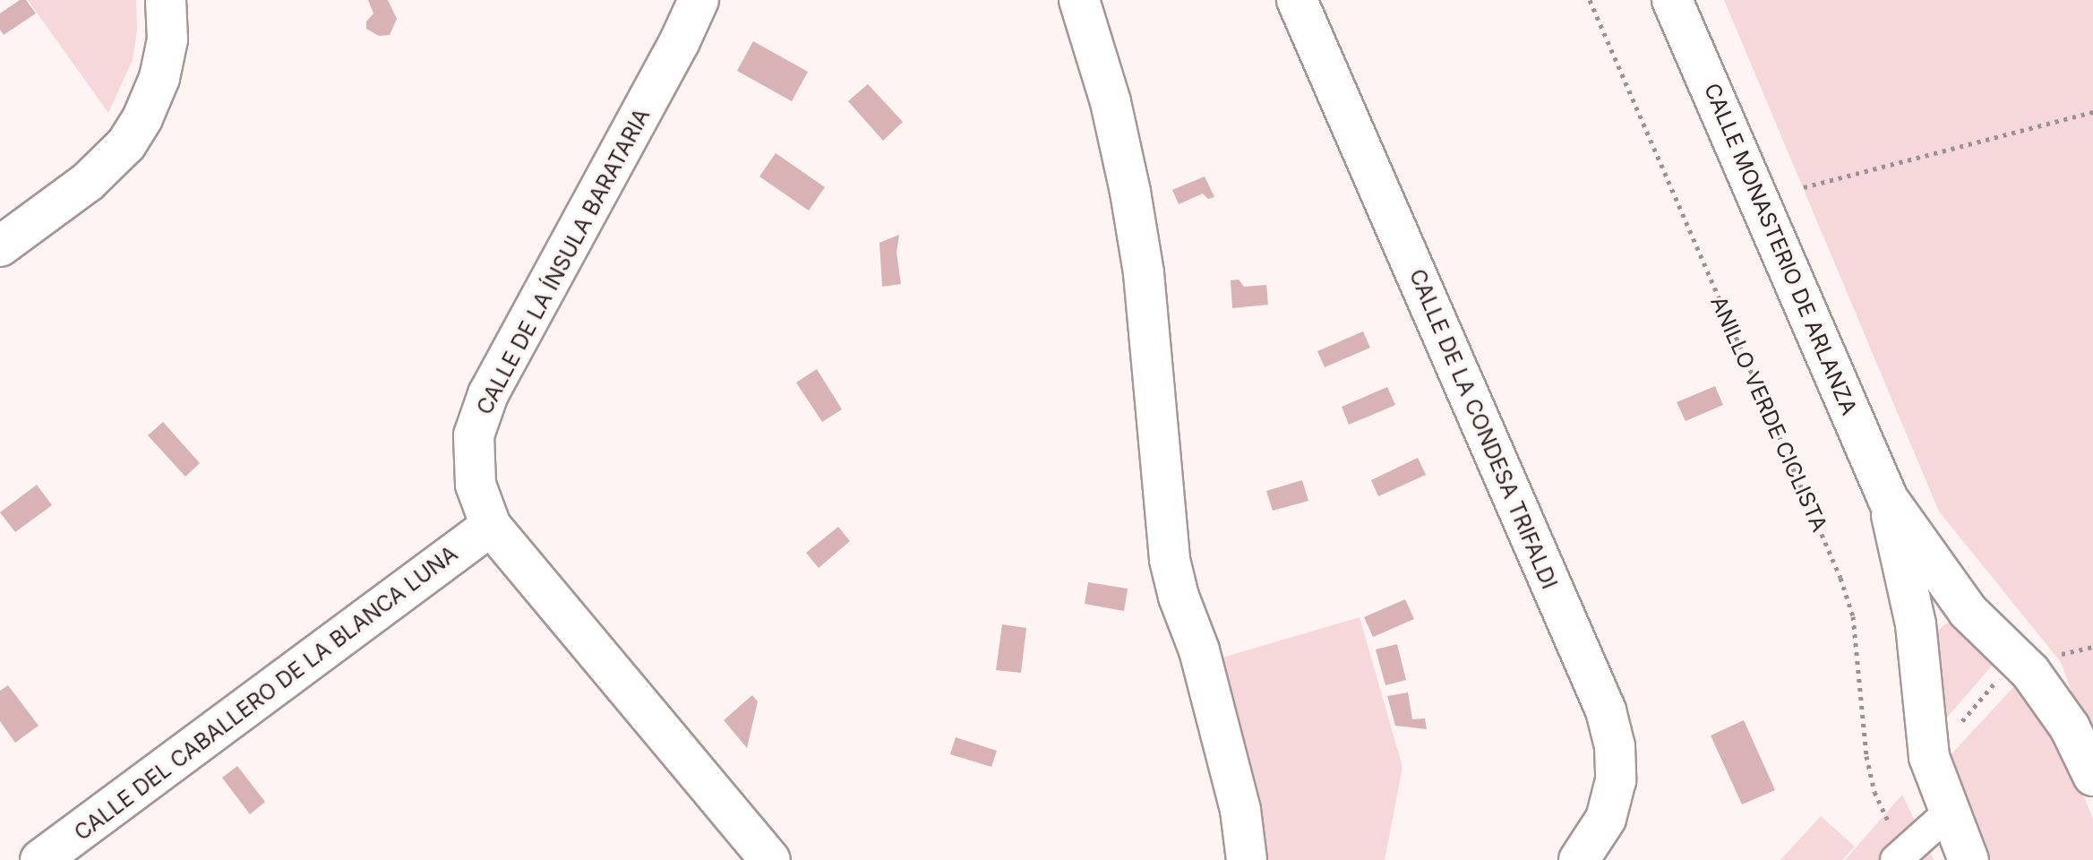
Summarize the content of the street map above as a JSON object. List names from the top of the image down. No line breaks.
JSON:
{"streets":{"street":["CALLE MONASTERIO DE ARLANZA","CALLE DE LA ÍNSULA BARATARIA","CALLE DE LA CONDESA TRIFALDI","CALLE DEL CABALLERO DE LA BLANCA LUNA"],"path":["ANILLO VERDE CICLISTA"]},"crossings":[["CALLE DE LA ÍNSULA BARATARIA","CALLE DEL CABALLERO DE LA BLANCA LUNA"]]}
